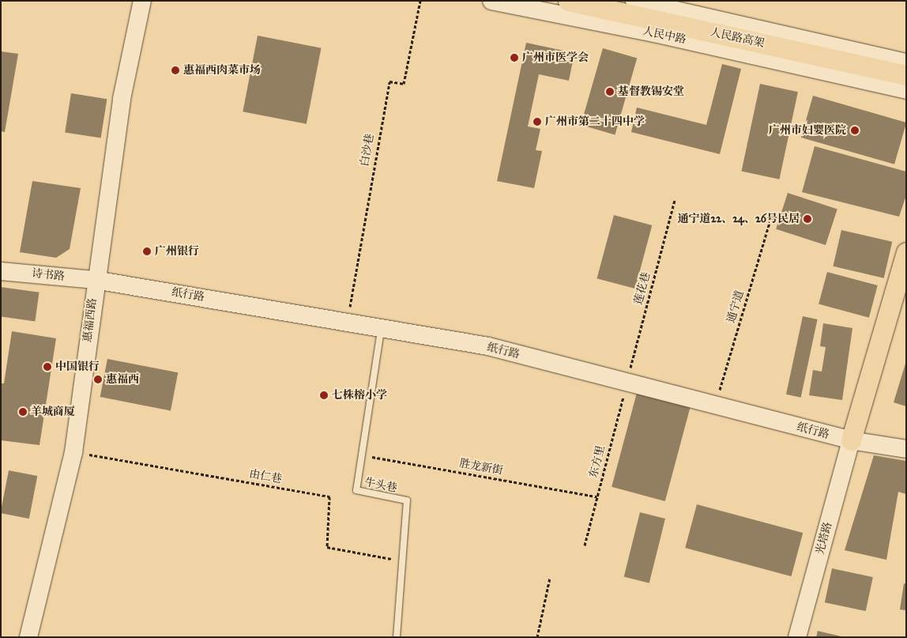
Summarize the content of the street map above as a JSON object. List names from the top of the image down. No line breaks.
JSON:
{"streets":{"main road":["人民中路","人民路高架","诗书路","纸行路","惠福西路","光塔路"],"lane":["牛头巷"],"path":["白沙巷","莲花巷","通宁道","东方里","胜龙新街","由仁巷"]},"crossings":[["人民中路","人民路高架"],["白沙巷","纸行路"],["诗书路","纸行路"],["诗书路","惠福西路"],["莲花巷","纸行路"],["莲花巷","东方里"],["纸行路","通宁道"],["纸行路","惠福西路"],["纸行路","东方里"],["纸行路","牛头巷"],["纸行路","光塔路"],["惠福西路","由仁巷"],["东方里","胜龙新街"],["胜龙新街","牛头巷"],["由仁巷","牛头巷"]],"places":["广州市医学会","惠福西肉菜市场","基督教锡安堂","广州市第二十四中学","广州市妇婴医院","通宁道22、24、26号民居","广州银行","中国银行","惠福西","七株榕小学","羊城商厦"]}
